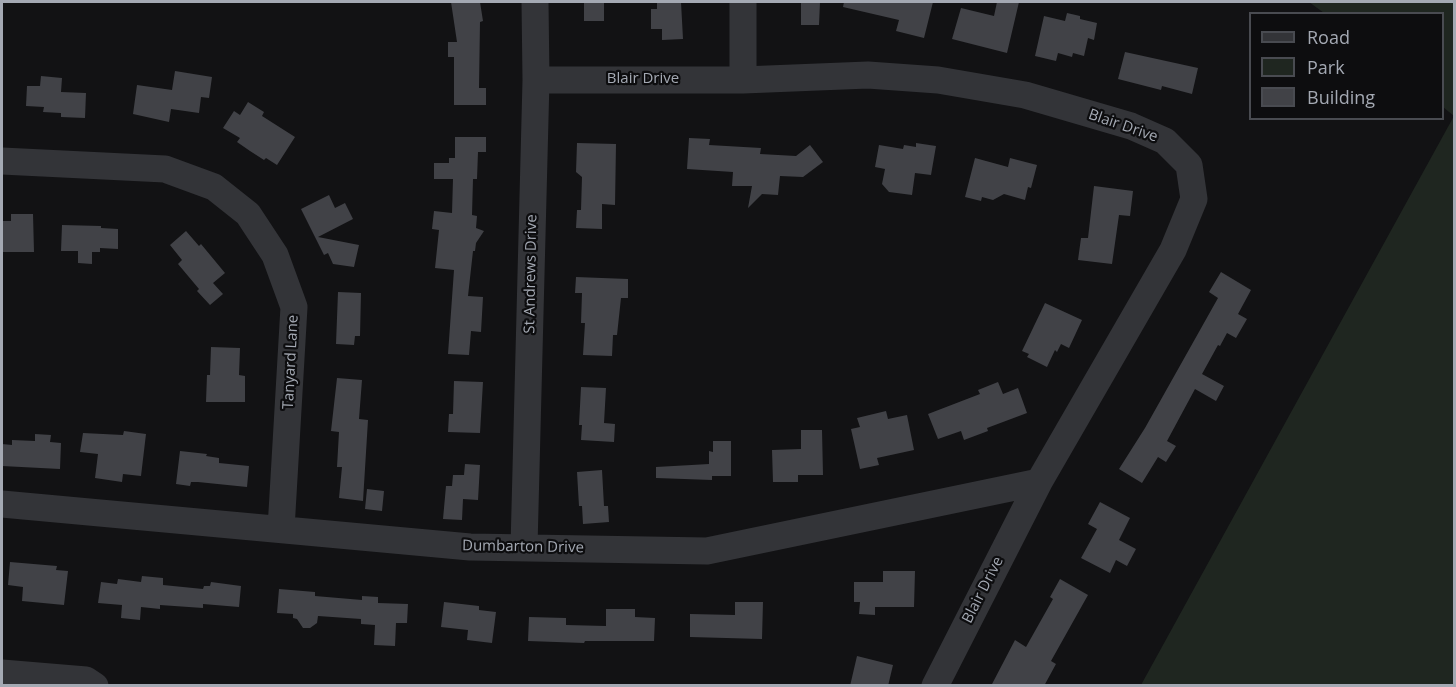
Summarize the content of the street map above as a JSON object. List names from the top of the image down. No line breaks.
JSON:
{"streets":{"street":["Blair Drive","St Andrews Drive","Tanyard Lane","Dumbarton Drive"]},"crossings":[["Blair Drive","St Andrews Drive"],["Blair Drive","Dumbarton Drive"],["St Andrews Drive","Dumbarton Drive"],["Tanyard Lane","Dumbarton Drive"]],"legend":["Road","Park","Building"]}
